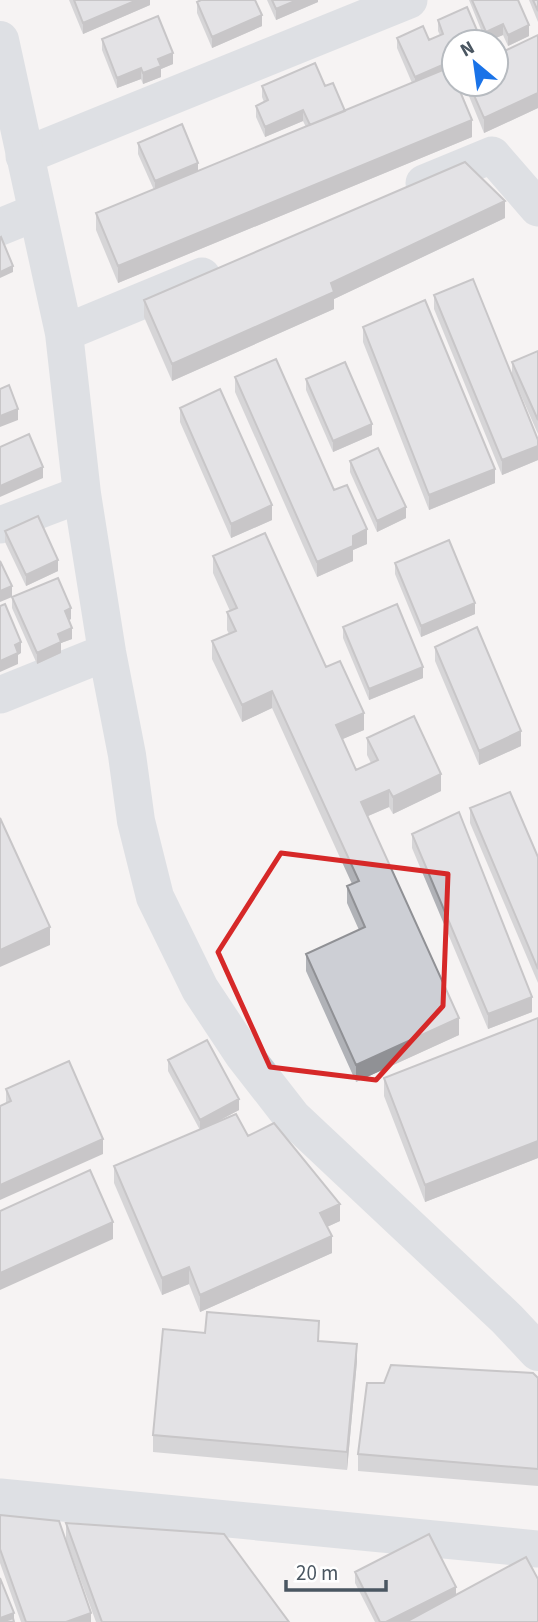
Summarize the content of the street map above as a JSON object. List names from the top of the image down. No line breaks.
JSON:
{"scale_bar":"20 m","north":"top left"}
